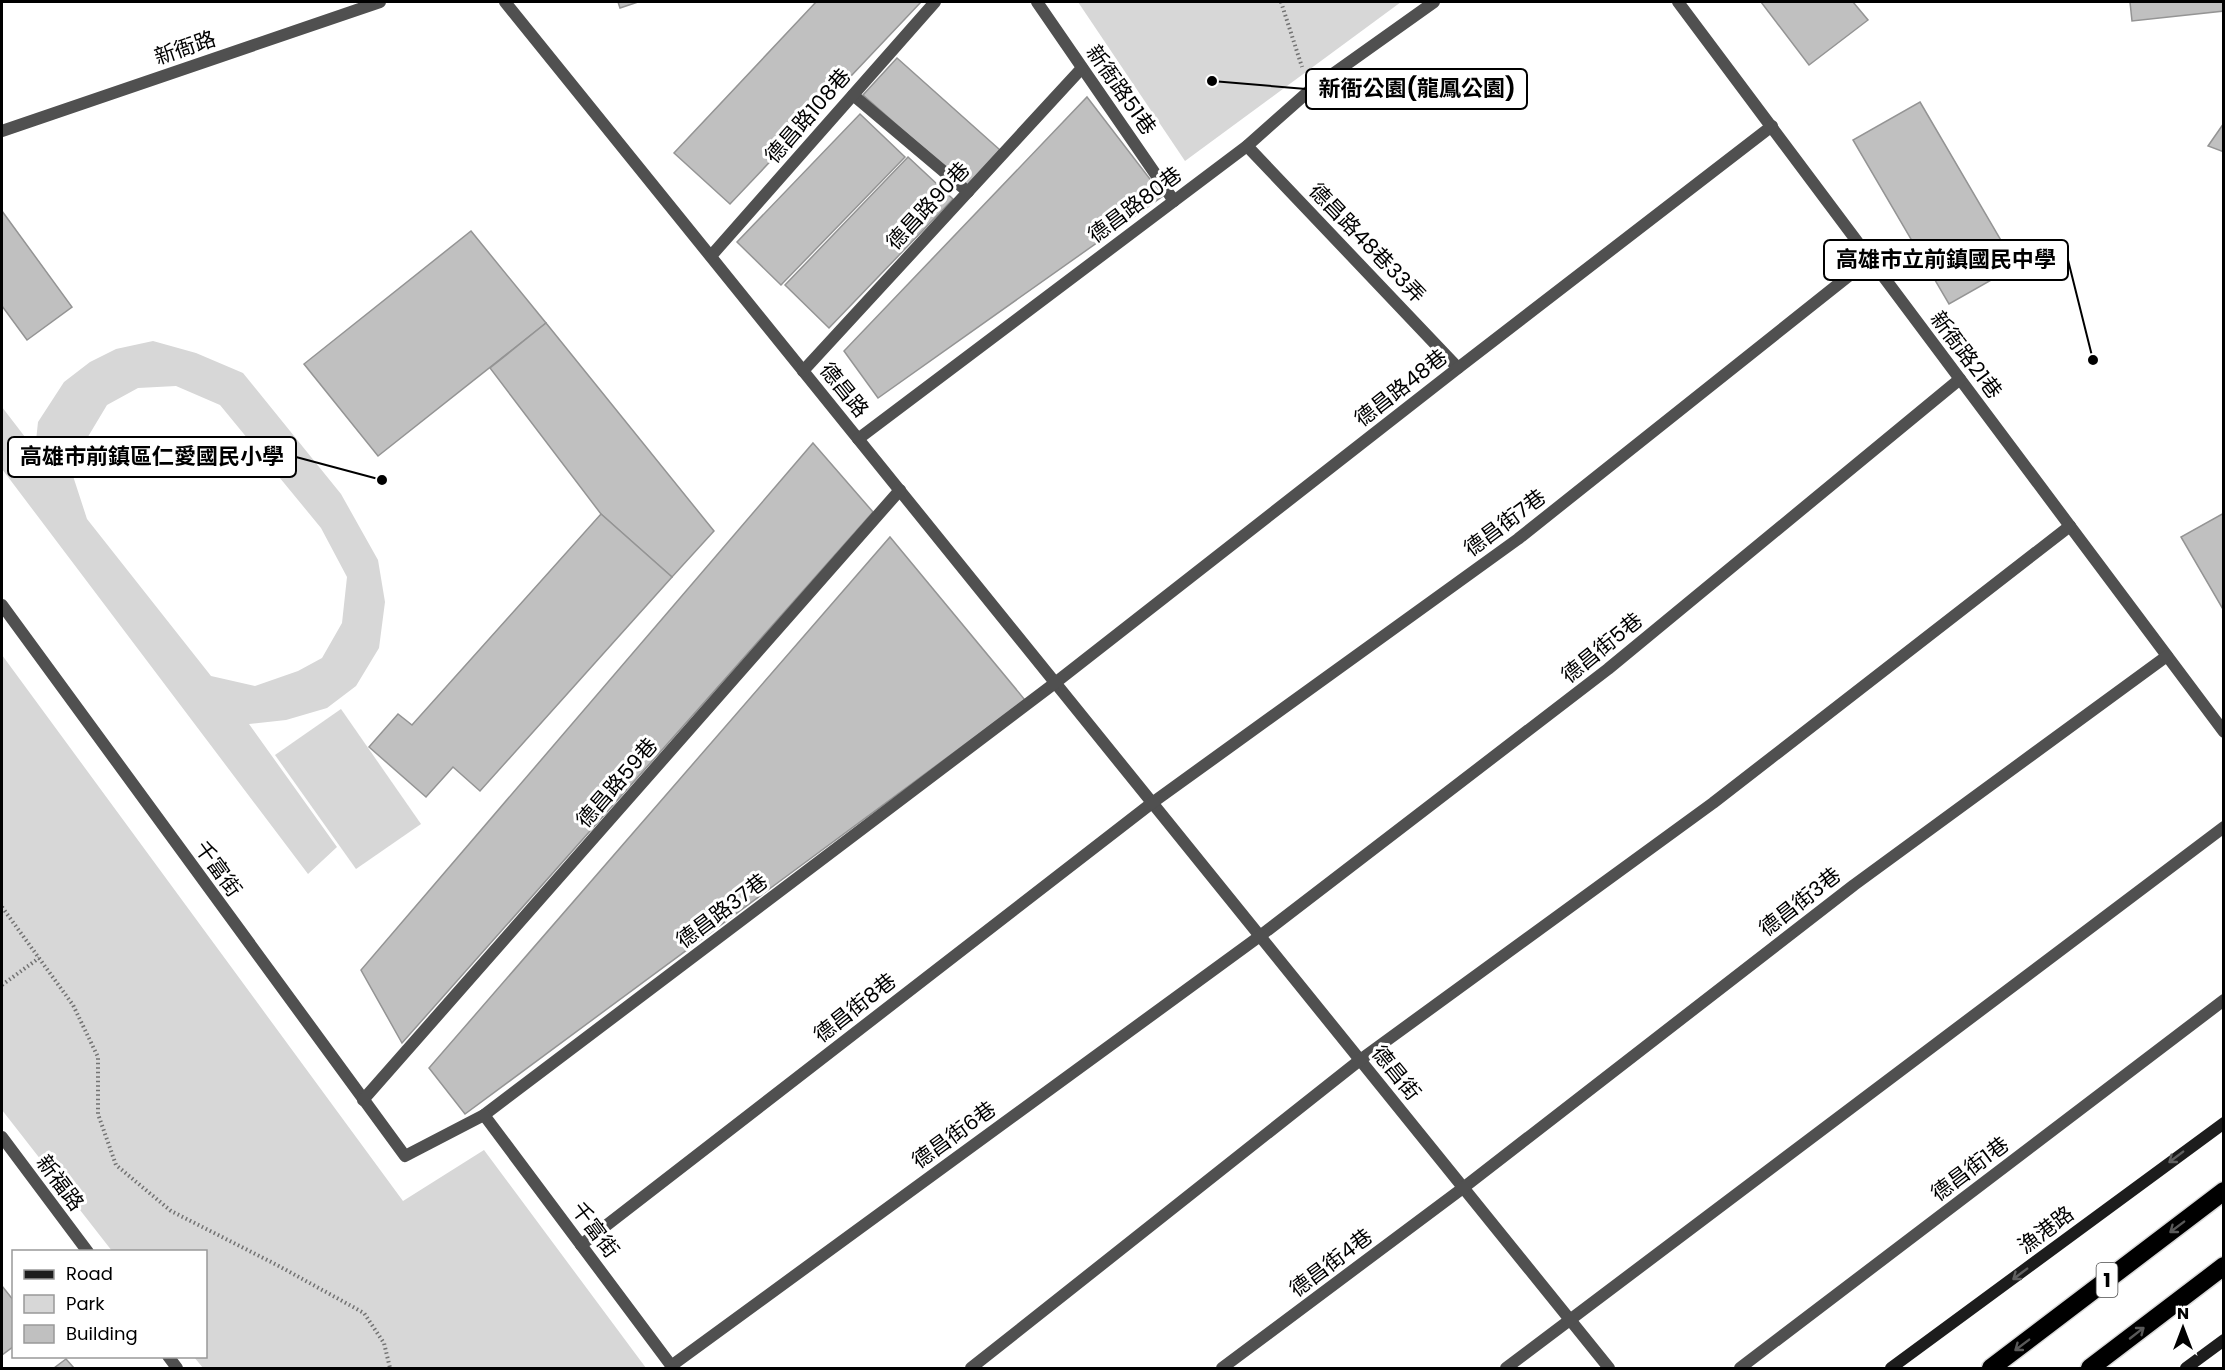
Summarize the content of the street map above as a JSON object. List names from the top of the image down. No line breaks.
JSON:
{"streets":{"highway":["1"],"street":["新衙路","新衙路51巷","德昌路108巷","德昌路80巷","德昌路90巷","德昌路48巷33弄","新衙路21巷","德昌路48巷","德昌路","德昌街7巷","德昌街5巷","德昌路59巷","千富街","德昌街3巷","德昌路37巷","德昌街8巷","德昌街","德昌街6巷","德昌街1巷","新福路","漁港路","德昌街4巷"]},"crossings":[["新衙路51巷","德昌路80巷"],["新衙路51巷","德昌路90巷"],["德昌路108巷","德昌路"],["德昌路80巷","德昌路48巷33弄"],["德昌路80巷","德昌路"],["德昌路90巷","德昌路"],["德昌路48巷33弄","德昌路48巷"],["新衙路21巷","德昌路48巷"],["新衙路21巷","德昌街7巷"],["新衙路21巷","德昌街5巷"],["新衙路21巷","德昌街3巷"],["德昌路48巷","德昌路"],["德昌路48巷","德昌路37巷"],["德昌路","德昌街7巷"],["德昌路","德昌路59巷"],["德昌路","德昌路37巷"],["德昌路","德昌街8巷"],["德昌路","德昌街"],["德昌街7巷","德昌街8巷"],["德昌街7巷","德昌街"],["德昌街5巷","德昌街"],["德昌街5巷","德昌街6巷"],["德昌路59巷","千富街"],["千富街","德昌路37巷"],["千富街","德昌街8巷"],["千富街","德昌街6巷"],["德昌街3巷","德昌街"],["德昌街3巷","德昌街4巷"],["德昌街8巷","德昌街"],["德昌街","德昌街6巷"],["德昌街","德昌街4巷"]],"one_way":["漁港路"],"places":["新衙公園(龍鳳公園)","高雄市立前鎮國民中學","高雄市前鎮區仁愛國民小學"],"legend":["Road","Park","Building"],"north":"top"}
